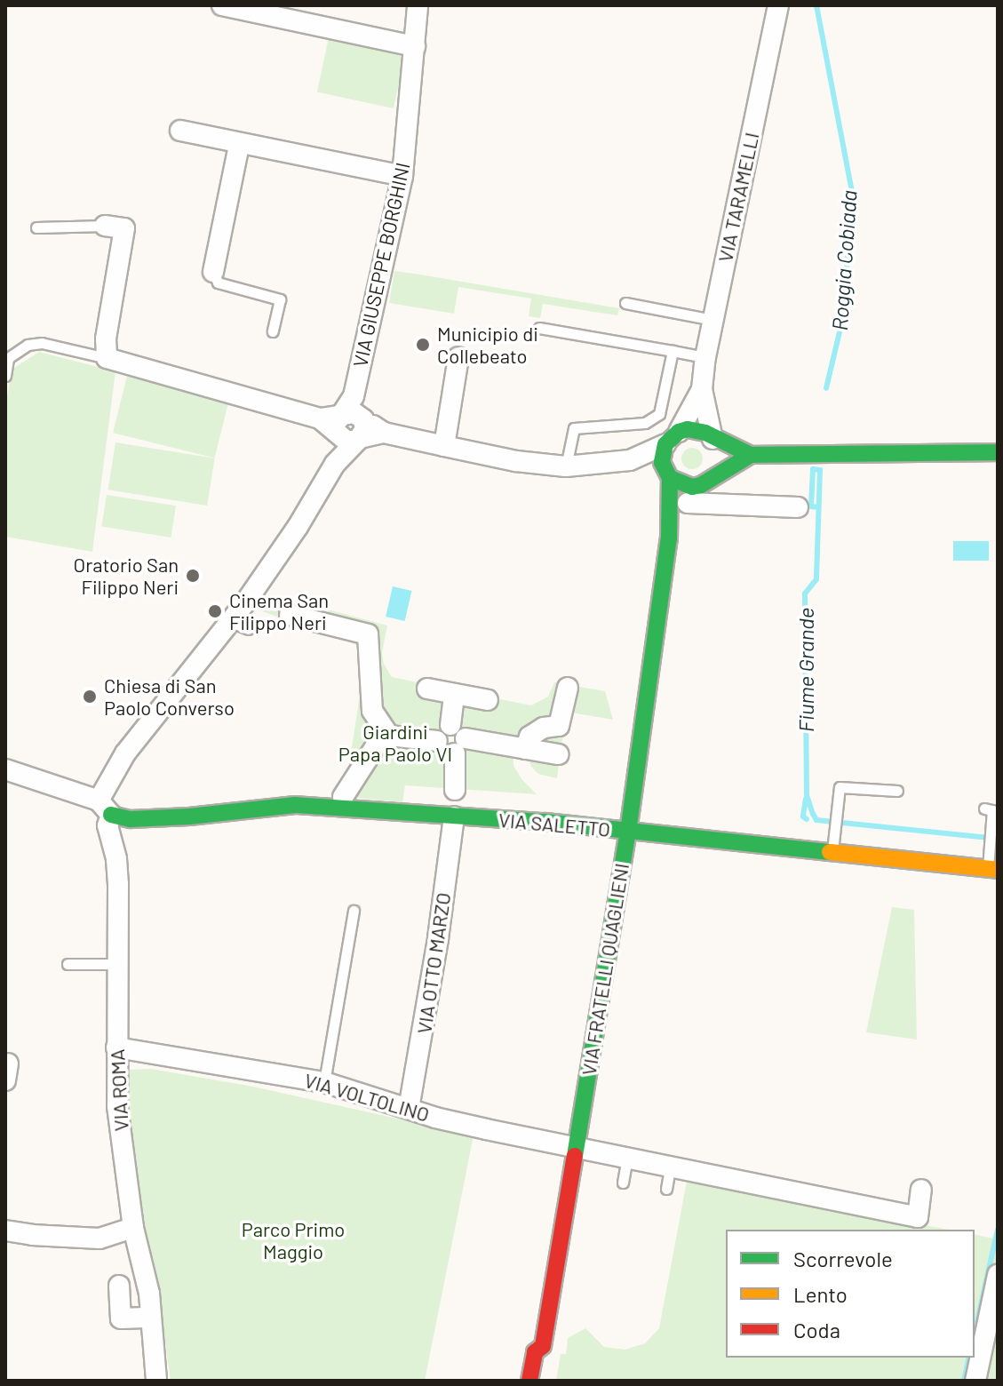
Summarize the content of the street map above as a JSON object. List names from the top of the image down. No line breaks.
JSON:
{"streets":{"street":["VIA TARAMELLI","VIA GIUSEPPE BORGHINI","VIA SALETTO","VIA OTTO MARZO","VIA FRATELLI QUAGLIENI","VIA ROMA","VIA VOLTOLINO"]},"crossings":[["VIA TARAMELLI","VIA FRATELLI QUAGLIENI"],["VIA GIUSEPPE BORGHINI","VIA SALETTO"],["VIA GIUSEPPE BORGHINI","VIA ROMA"],["VIA SALETTO","VIA OTTO MARZO"],["VIA SALETTO","VIA FRATELLI QUAGLIENI"],["VIA SALETTO","VIA ROMA"],["VIA OTTO MARZO","VIA VOLTOLINO"],["VIA FRATELLI QUAGLIENI","VIA VOLTOLINO"],["VIA ROMA","VIA VOLTOLINO"]],"water":["Roggia Cobiada","Fiume Grande"],"parks":["Giardini Papa Paolo VI","Parco Primo Maggio"],"places":["Municipio di Collebeato","Oratorio San Filippo Neri","Cinema San Filippo Neri","Chiesa di San Paolo Converso"],"legend":["Scorrevole","Lento","Coda"]}
